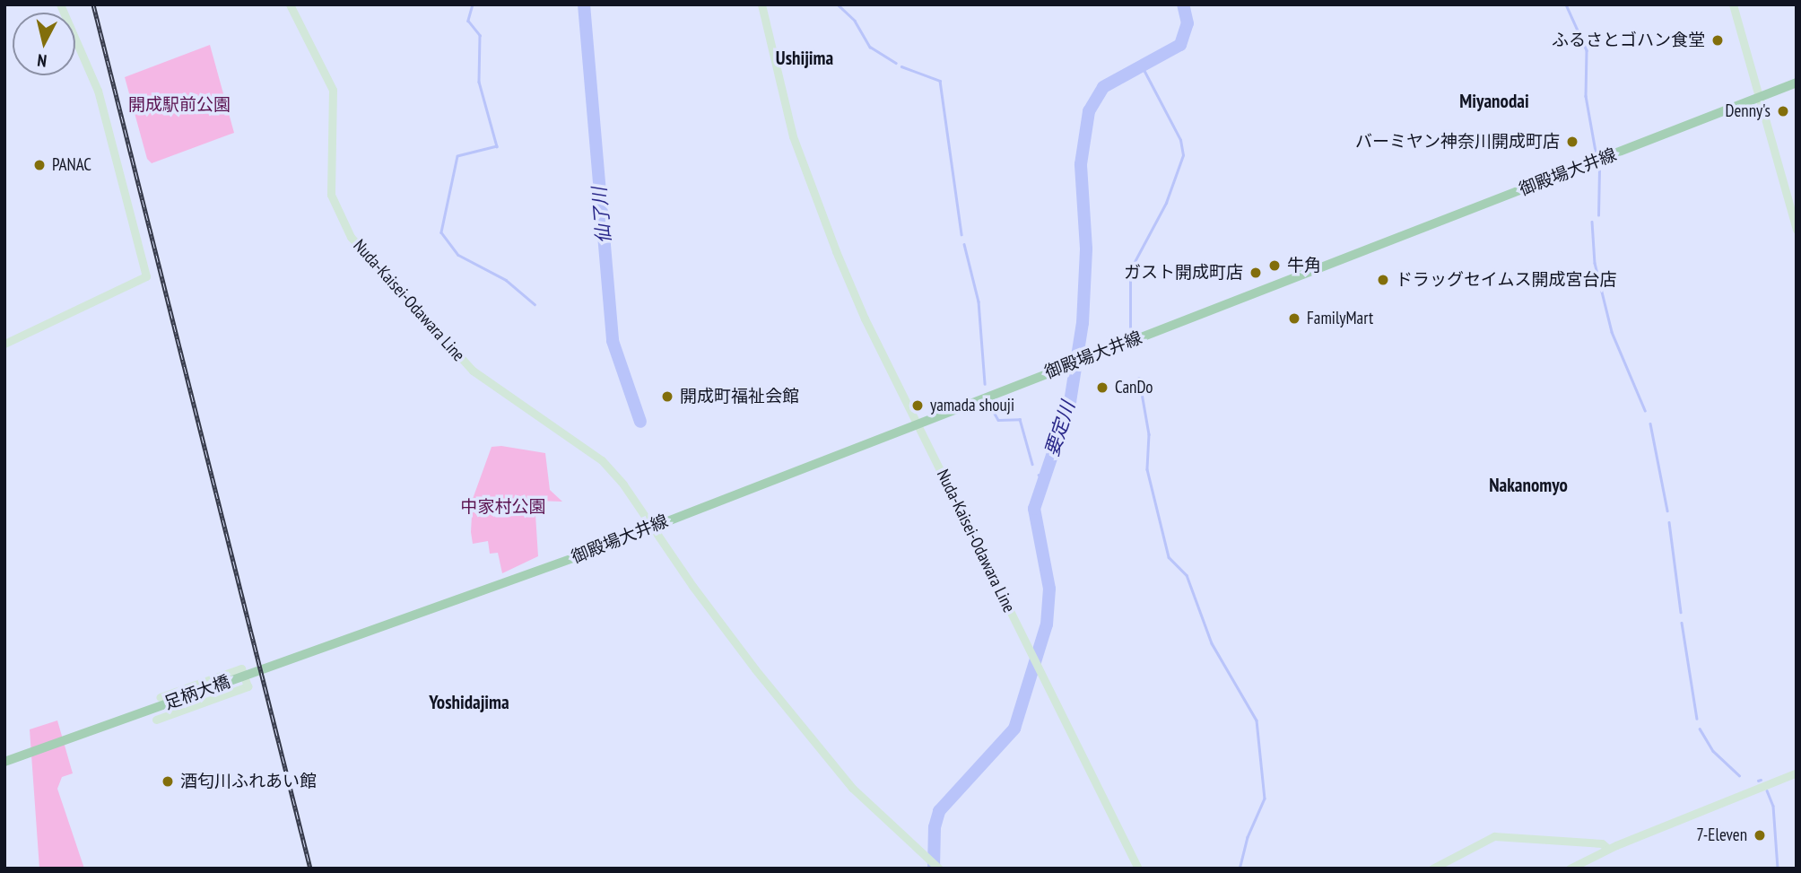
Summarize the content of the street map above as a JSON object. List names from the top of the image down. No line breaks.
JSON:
{"streets":{"main road":["御殿場大井線","足柄大橋"],"street":["Nuda-Kaisei-Odawara Line"]},"crossings":[["御殿場大井線","Nuda-Kaisei-Odawara Line"],["御殿場大井線","足柄大橋"]],"districts":["Ushijima","Miyanodai","Nakanomyo","Yoshidajima"],"water":["仙了川","要定川"],"parks":["開成駅前公園","中家村公園"],"places":["ふるさとゴハン食堂","Denny's","バーミヤン神奈川開成町店","PANAC","牛角","ガスト開成町店","ドラッグセイムス開成宮台店","FamilyMart","CanDo","開成町福祉会館","yamada shouji","酒匂川ふれあい館","7-Eleven"],"north":"bottom"}
